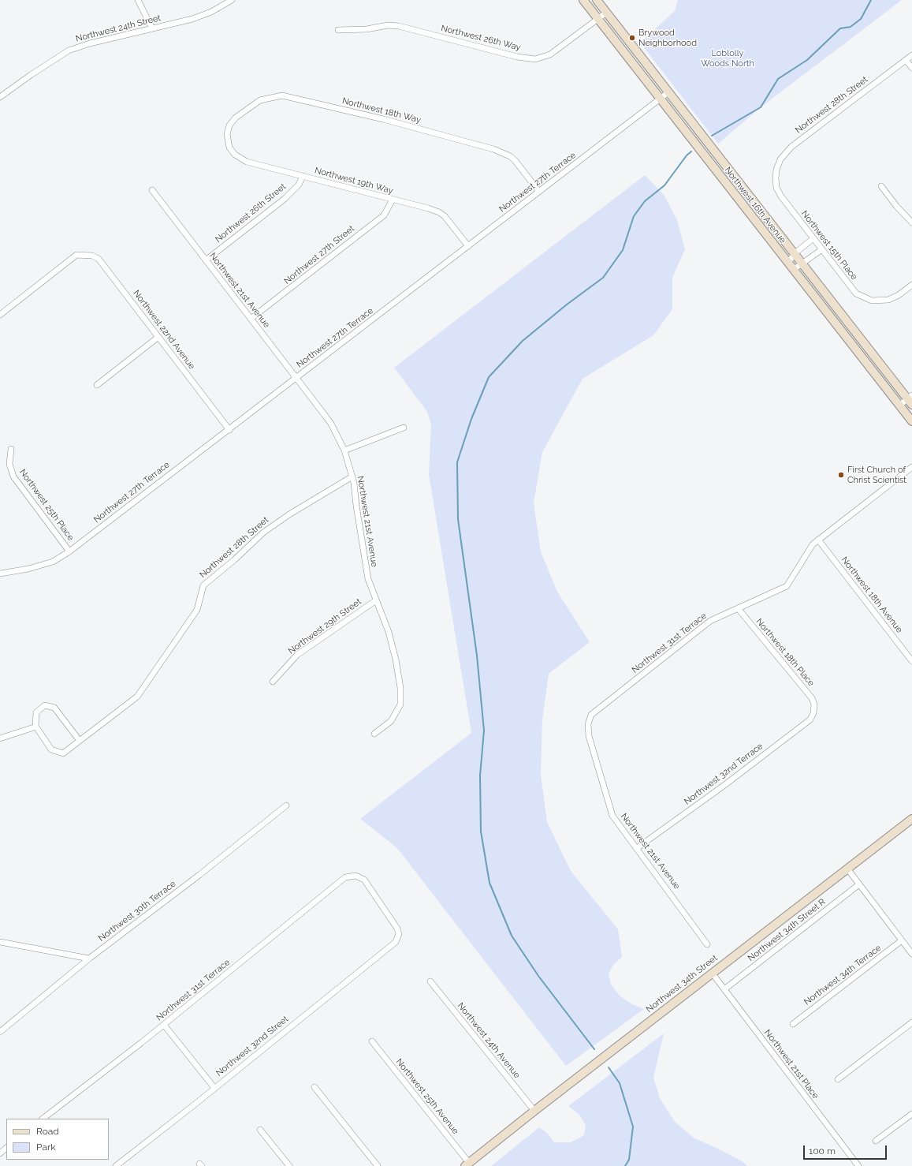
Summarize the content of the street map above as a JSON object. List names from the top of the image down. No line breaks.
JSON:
{"streets":{"main road":["Northwest 16th Avenue","Northwest 34th Street"],"street":["Northwest 24th Street","Northwest 26th Way","Northwest 28th Street","Northwest 18th Way","Northwest 19th Way","Northwest 27th Terrace","Northwest 26th Street","Northwest 15th Place","Northwest 27th Street","Northwest 21st Avenue","Northwest 22nd Avenue","Northwest 25th Place","Northwest 18th Avenue","Northwest 29th Street","Northwest 31st Terrace","Northwest 18th Place","Northwest 32nd Terrace","Northwest 30th Terrace","Northwest 34th Street R","Northwest 34th Terrace","Northwest 24th Avenue","Northwest 32nd Street","Northwest 21st Place","Northwest 25th Avenue"]},"crossings":[["Northwest 26th Way","Northwest 16th Avenue"],["Northwest 28th Street","Northwest 15th Place"],["Northwest 28th Street","Northwest 21st Avenue"],["Northwest 18th Way","Northwest 19th Way"],["Northwest 18th Way","Northwest 27th Terrace"],["Northwest 19th Way","Northwest 27th Terrace"],["Northwest 19th Way","Northwest 26th Street"],["Northwest 19th Way","Northwest 27th Street"],["Northwest 27th Terrace","Northwest 16th Avenue"],["Northwest 27th Terrace","Northwest 21st Avenue"],["Northwest 27th Terrace","Northwest 22nd Avenue"],["Northwest 27th Terrace","Northwest 25th Place"],["Northwest 26th Street","Northwest 21st Avenue"],["Northwest 27th Street","Northwest 21st Avenue"],["Northwest 21st Avenue","Northwest 29th Street"],["Northwest 21st Avenue","Northwest 31st Terrace"],["Northwest 21st Avenue","Northwest 32nd Terrace"],["Northwest 18th Avenue","Northwest 31st Terrace"],["Northwest 31st Terrace","Northwest 18th Place"],["Northwest 31st Terrace","Northwest 32nd Street"],["Northwest 18th Place","Northwest 32nd Terrace"],["Northwest 34th Street R","Northwest 21st Place"],["Northwest 34th Street","Northwest 24th Avenue"],["Northwest 34th Street","Northwest 21st Place"],["Northwest 34th Street","Northwest 25th Avenue"]],"parks":["Loblolly Woods North"],"places":["Brywood Neighborhood","First Church of Christ Scientist"],"legend":["Road","Park"],"scale_bar":"100 m"}
